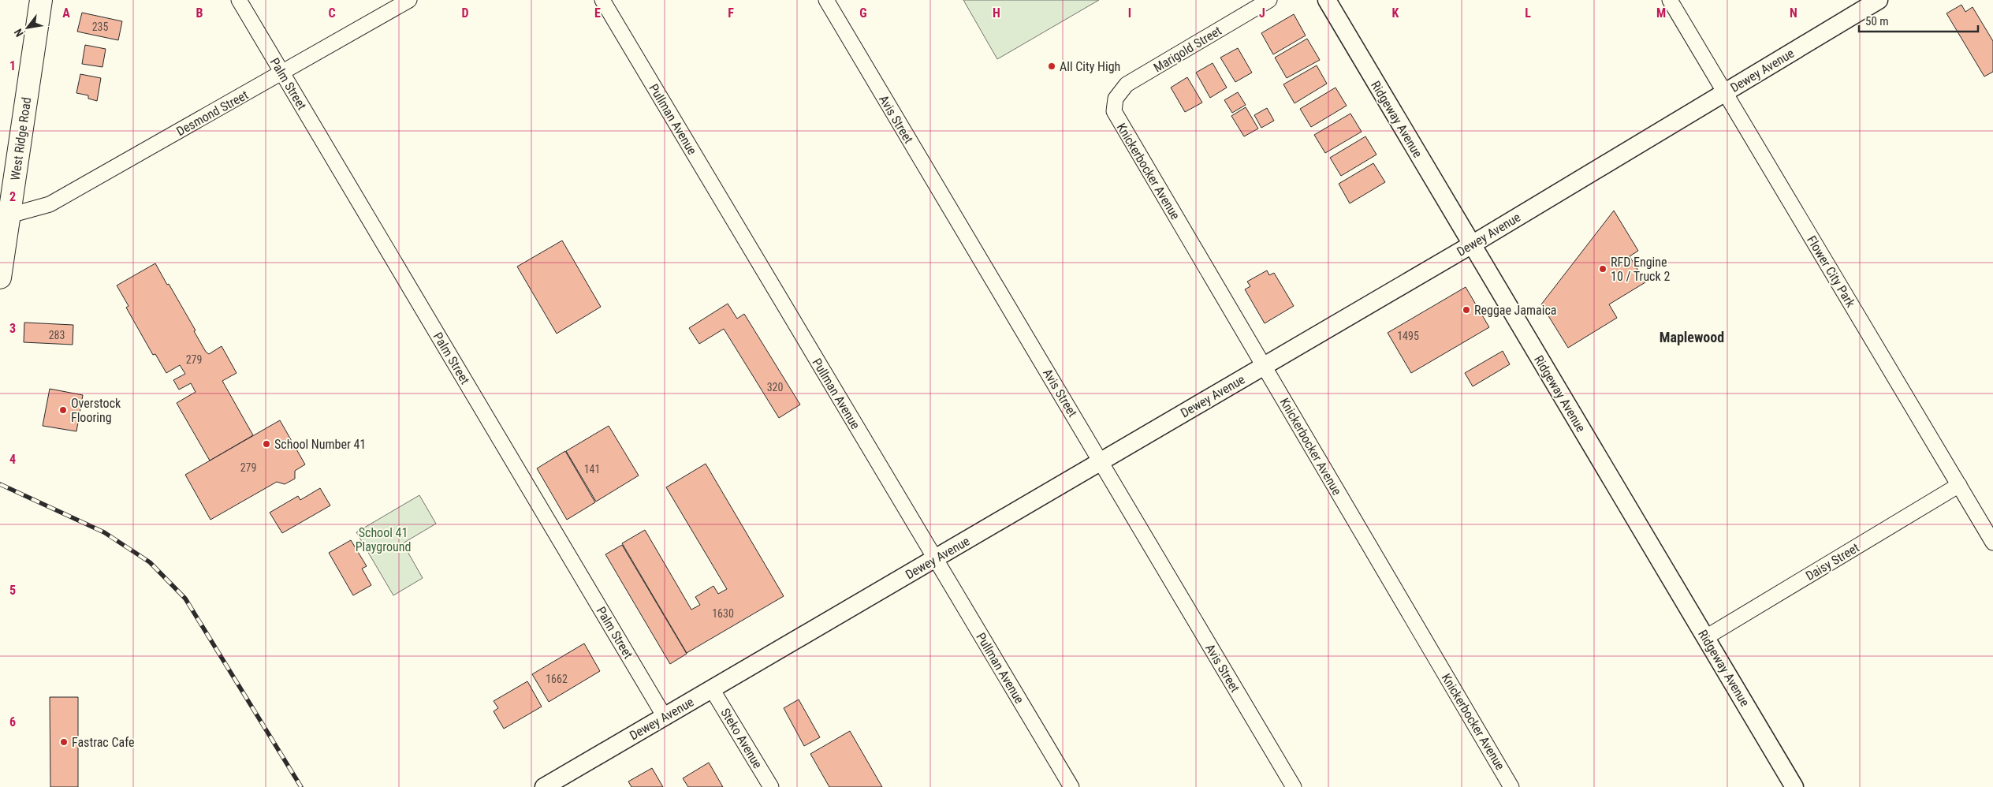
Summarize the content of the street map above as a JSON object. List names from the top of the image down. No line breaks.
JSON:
{"streets":{"highway":["West Ridge Road"],"street":["Marigold Street","Dewey Avenue","Palm Street","Desmond Street","Pullman Avenue","Avis Street","Ridgeway Avenue","Knickerbocker Avenue","Flower City Park","Daisy Street","Steko Avenue"]},"crossings":[["Marigold Street","Knickerbocker Avenue"],["Dewey Avenue","Palm Street"],["Dewey Avenue","Pullman Avenue"],["Dewey Avenue","Avis Street"],["Dewey Avenue","Ridgeway Avenue"],["Dewey Avenue","Knickerbocker Avenue"],["Dewey Avenue","Flower City Park"],["Dewey Avenue","Steko Avenue"],["Palm Street","Desmond Street"],["Desmond Street","West Ridge Road"],["Ridgeway Avenue","Daisy Street"],["Flower City Park","Daisy Street"]],"districts":["Maplewood"],"parks":["School 41 Playground"],"places":["All City High","RFD Engine 10 / Truck 2","Reggae Jamaica","Overstock Flooring","School Number 41","Fastrac Cafe"],"house_numbers":["235","283","1495","279","320","279","141","1630","1662"],"scale_bar":"50 m","north":"bottom left","grid":{"columns":["A","B","C","D","E","F","G","H","I","J","K","L","M","N"],"rows":["1","2","3","4","5","6"]}}
